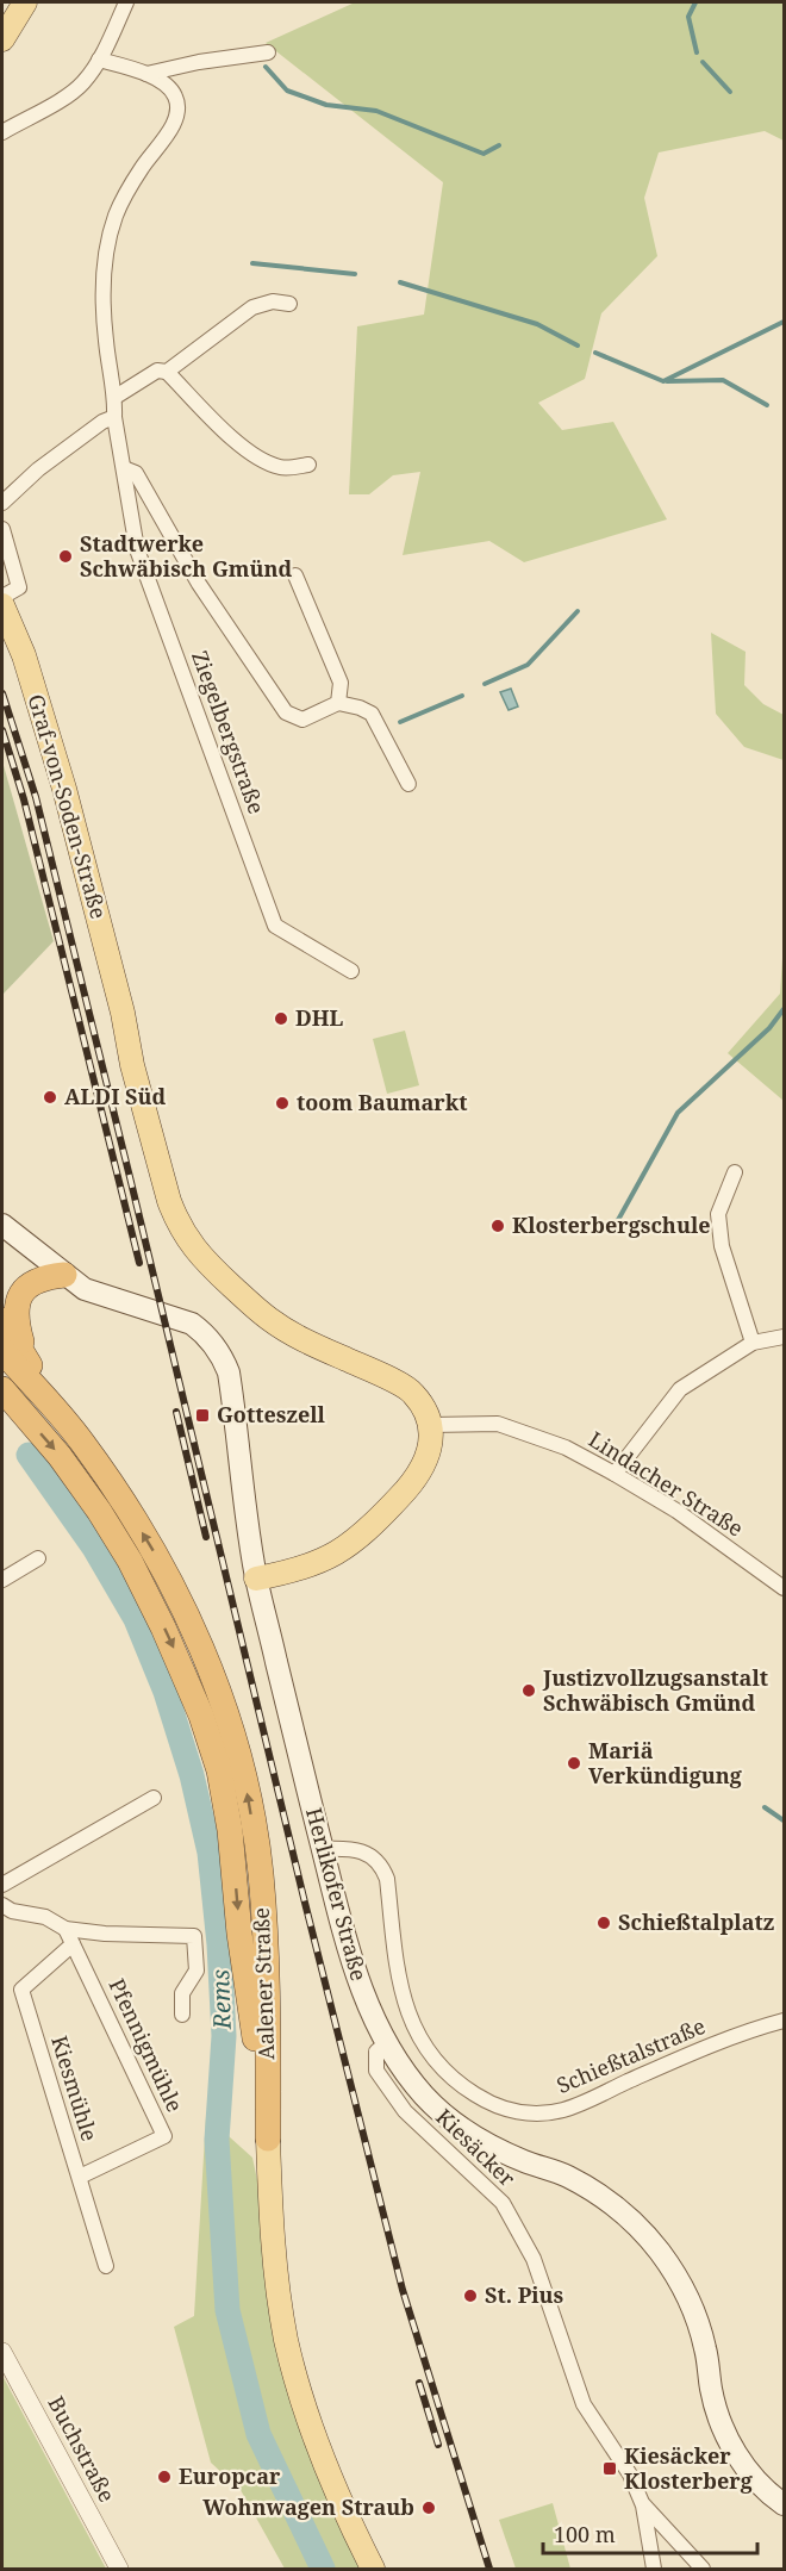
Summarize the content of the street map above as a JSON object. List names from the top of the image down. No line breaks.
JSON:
{"streets":{"highway":["Aalener Straße"],"main road":["Graf-von-Soden-Straße","Herlikofer Straße"],"street":["Ziegelbergstraße","Lindacher Straße","Pfennigmühle","Schießtalstraße","Kiesmühle","Kiesäcker","Buchstraße"]},"crossings":[["Graf-von-Soden-Straße","Lindacher Straße"],["Herlikofer Straße","Schießtalstraße"],["Herlikofer Straße","Kiesäcker"],["Pfennigmühle","Kiesmühle"]],"water":["Rems"],"places":{"other":["Stadtwerke Schwäbisch Gmünd","DHL","ALDI Süd","toom Baumarkt","Klosterbergschule","Justizvollzugsanstalt Schwäbisch Gmünd","Mariä Verkündigung","Schießtalplatz","St. Pius","Europcar","Wohnwagen Straub"],"transit":["Gotteszell","Kiesäcker Klosterberg"]},"scale_bar":"100 m"}
